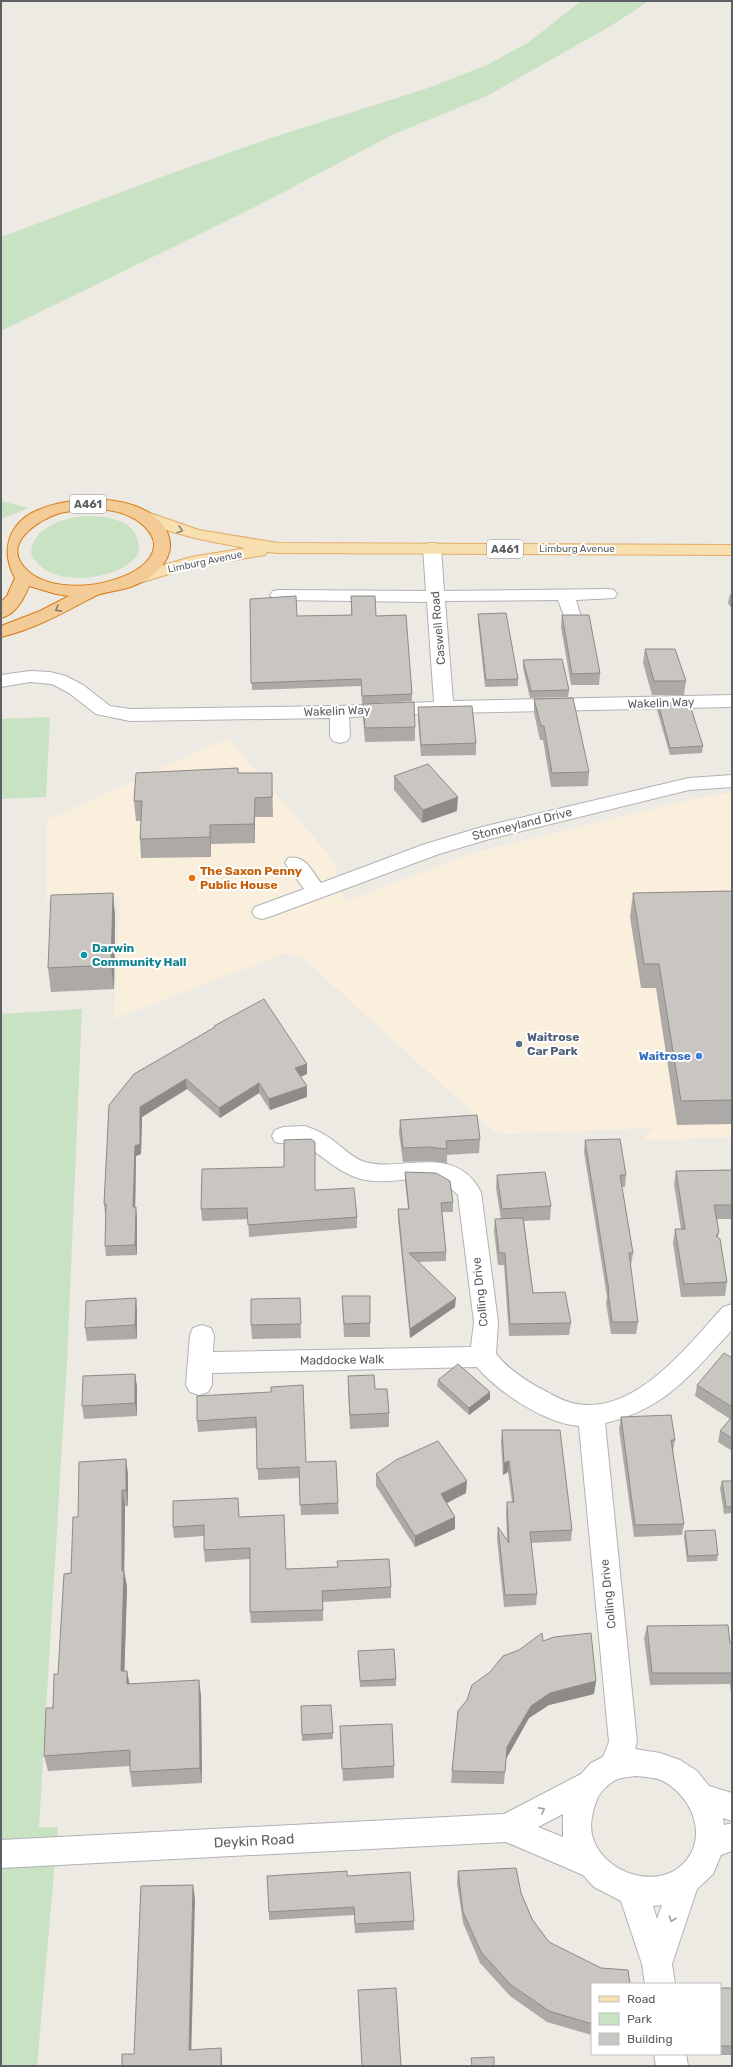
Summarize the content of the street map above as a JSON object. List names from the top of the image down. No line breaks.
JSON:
{"streets":{"highway":["A461"],"main road":["Limburg Avenue"],"street":["Caswell Road","Wakelin Way","Stonneyland Drive","Colling Drive","Maddocke Walk","Deykin Road"]},"crossings":[["A461","Limburg Avenue"],["Limburg Avenue","Caswell Road"],["Caswell Road","Wakelin Way"],["Colling Drive","Maddocke Walk"],["Colling Drive","Deykin Road"]],"places":["The Saxon Penny Public House","Darwin Community Hall","Waitrose Car Park","Waitrose"],"legend":["Road","Park","Building"]}
